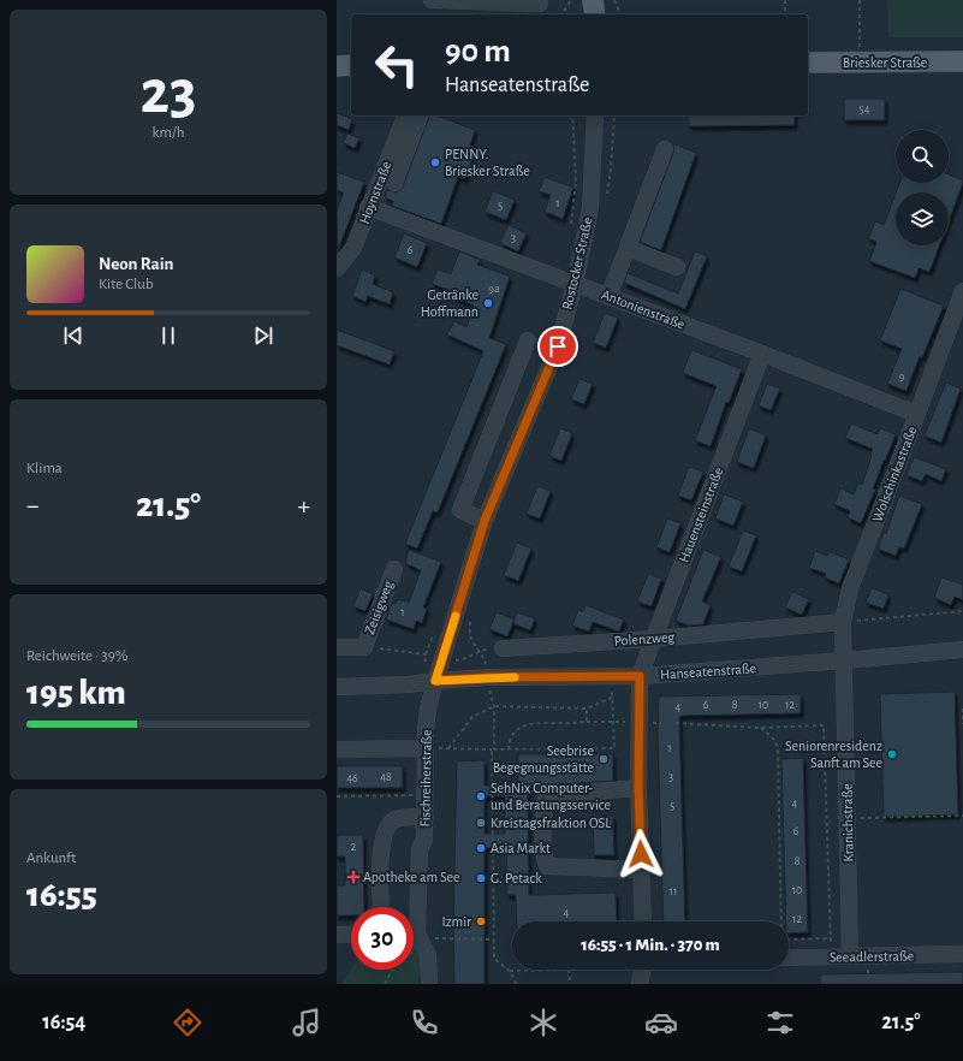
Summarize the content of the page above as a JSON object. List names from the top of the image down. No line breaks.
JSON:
{"streets":{"main road":["Briesker Straße"],"street":["Hoynstraße","Rostocker Straße","Antonienstraße","Wolschinkastraße","Hauensteinstraße","Zeisigweg","Polenzweg","Hanseatenstraße","Fischreiherstraße","Kranichstraße","Seeadlerstraße"]},"crossings":[["Hoynstraße","Antonienstraße"],["Rostocker Straße","Antonienstraße"],["Rostocker Straße","Hanseatenstraße"],["Rostocker Straße","Fischreiherstraße"],["Antonienstraße","Wolschinkastraße"],["Antonienstraße","Hauensteinstraße"],["Wolschinkastraße","Polenzweg"],["Wolschinkastraße","Hanseatenstraße"],["Wolschinkastraße","Kranichstraße"],["Hauensteinstraße","Polenzweg"],["Hauensteinstraße","Hanseatenstraße"],["Hanseatenstraße","Fischreiherstraße"],["Hanseatenstraße","Kranichstraße"],["Kranichstraße","Seeadlerstraße"]],"places":{"other":["PENNY. Briesker Straße","Getränke Hoffmann","Seniorenresidenz Sanft am See","Seebrise Begegnungsstätte","SehNix Computer- und Beratungsservice","Kreistagsfraktion OSL","Asia Markt","G. Petack","Izmir"],"health":["Apotheke am See"]},"house_numbers":["54","1","5","3","6","9a","9","1","6","8","10","12","4","1","48","3","46","4","5","6","2","8","10","11","4","12"],"page":{"tile":[["23","km/h"],"Klima",["Reichweite · 39%","195 km"],["Ankunft","16:55"]],"turn":["90 m","Hanseatenstraße"],"song":["Neon Rain","Kite Club"],"heat":["−","21.5°","+"],"limit":"30","trip":"16:55 · 1 Min. · 370 m","tabs":["16:54","21.5°"]}}
